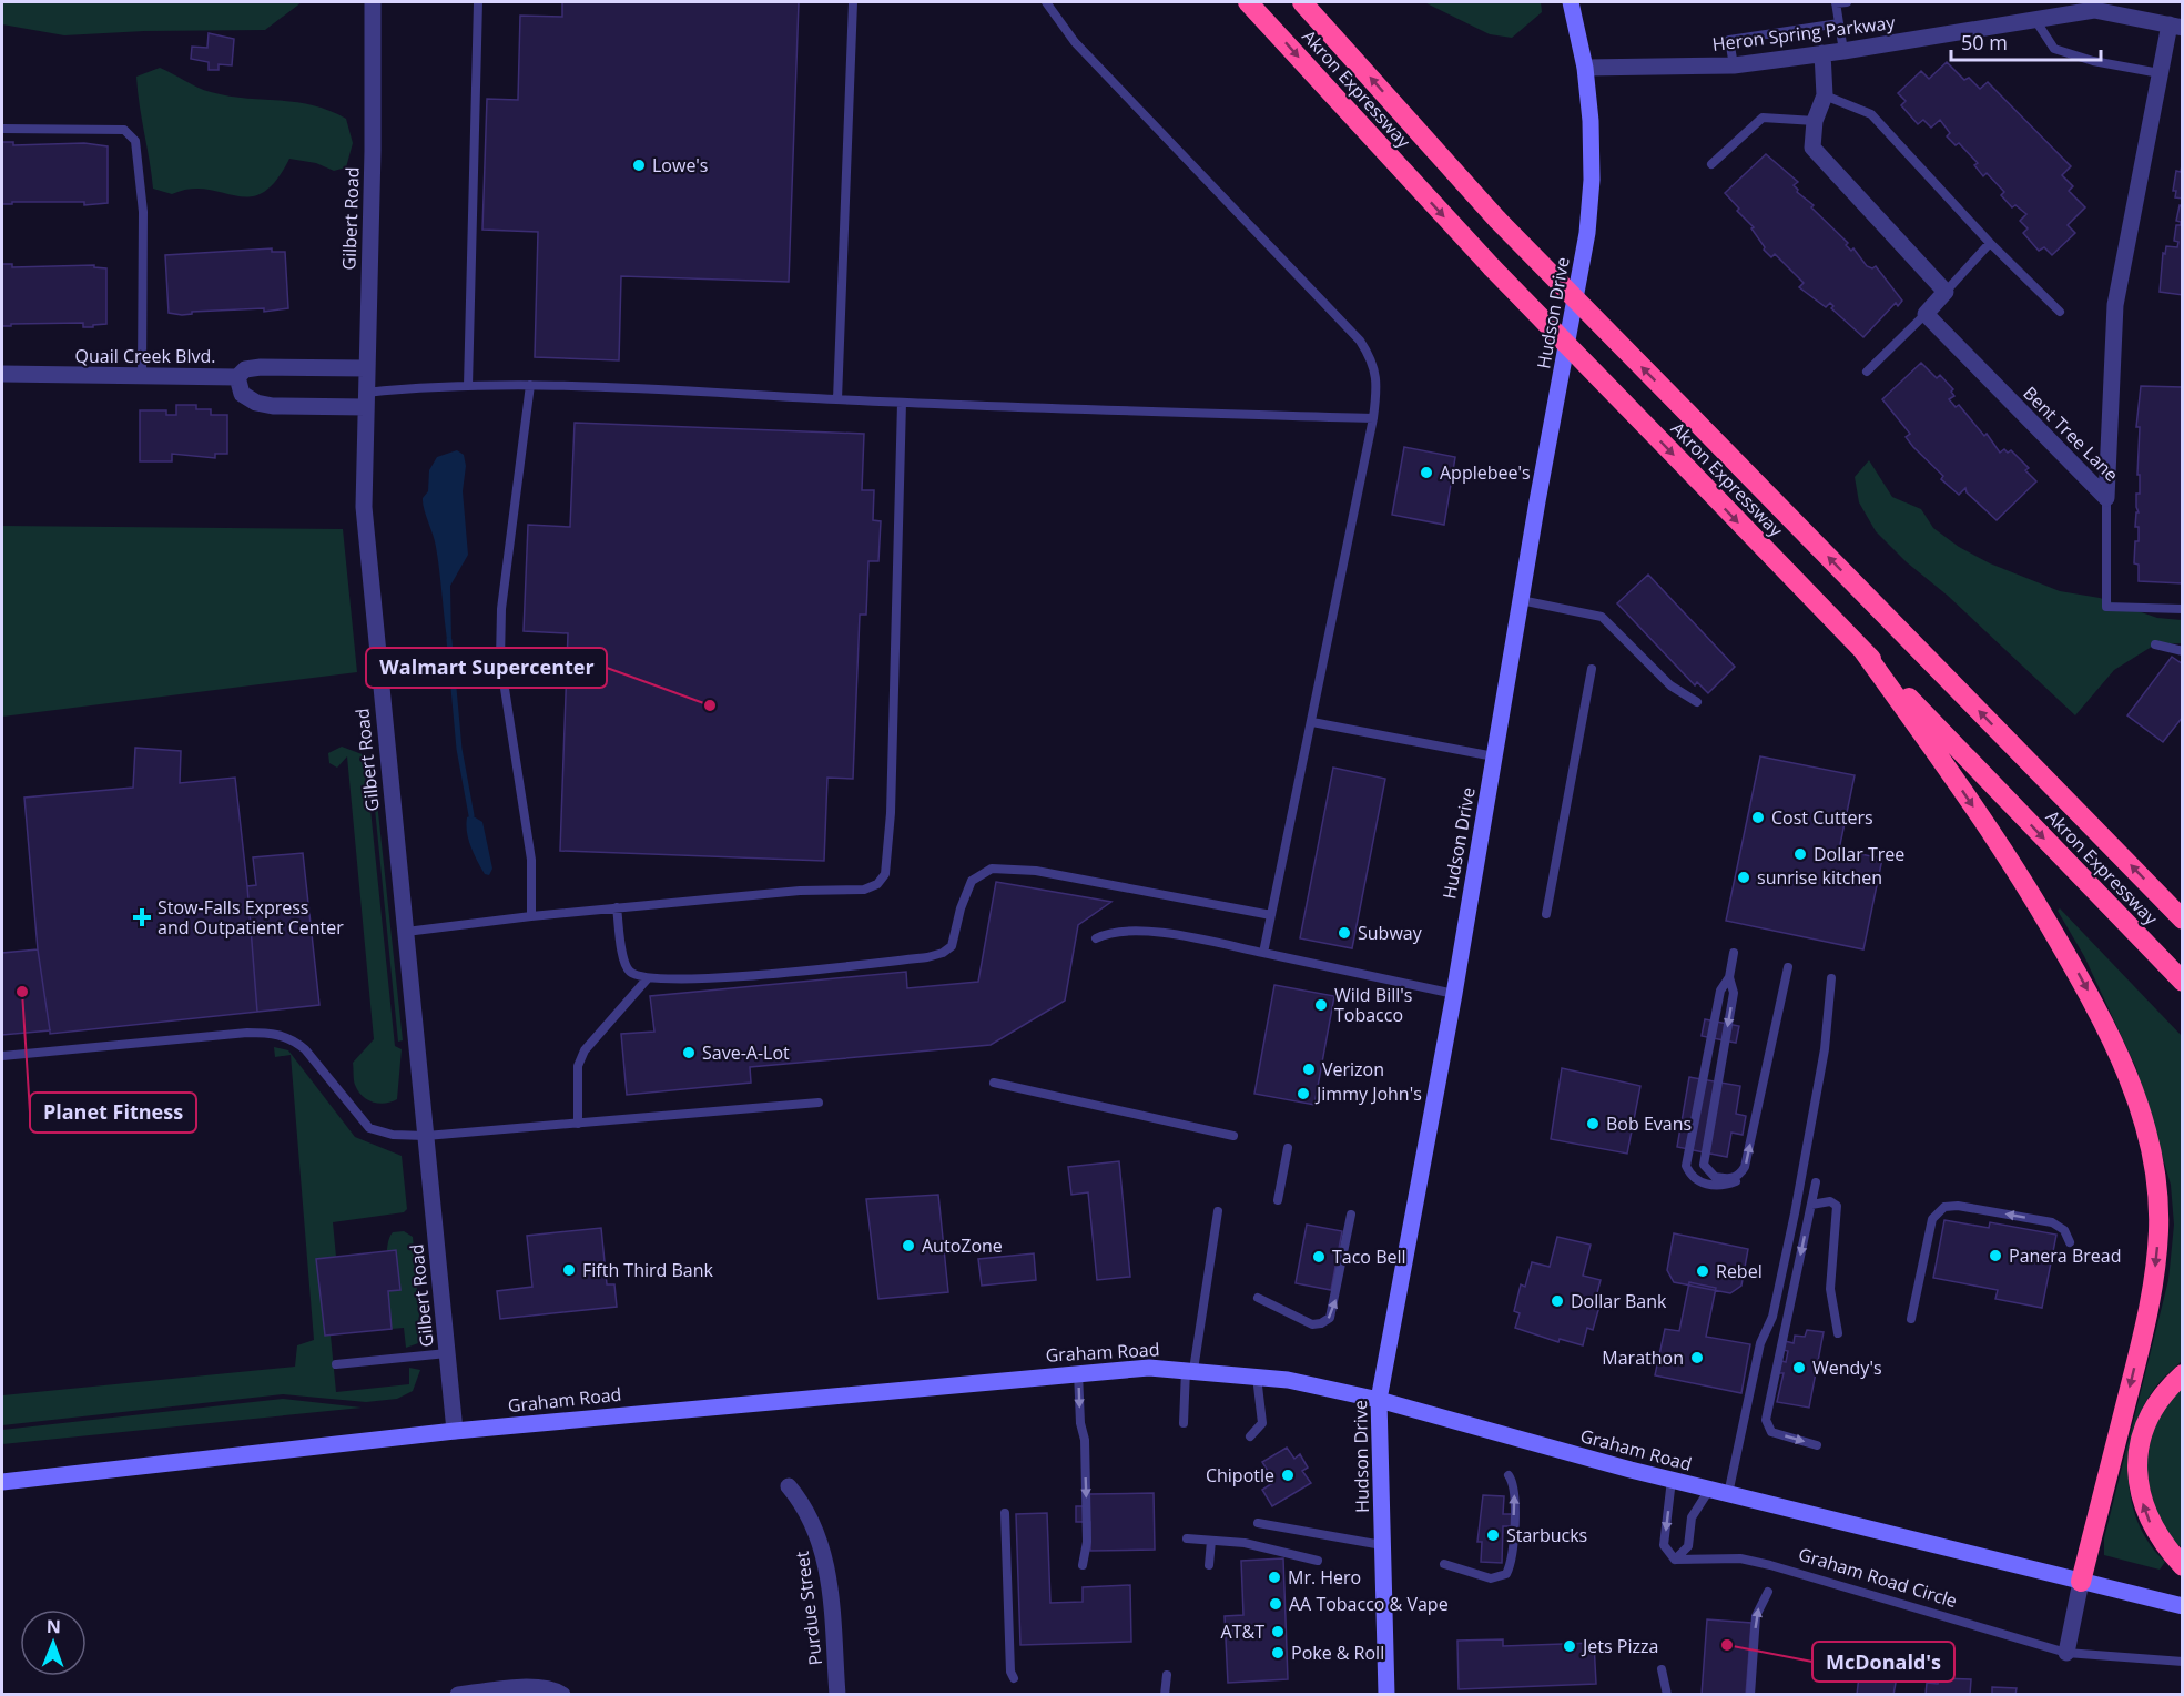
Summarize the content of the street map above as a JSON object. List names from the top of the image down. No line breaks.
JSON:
{"streets":{"highway":["Akron Expressway"],"main road":["Hudson Drive","Graham Road"],"street":["Heron Spring Parkway","Gilbert Road","Quail Creek Blvd.","Bent Tree Lane","Purdue Street"],"lane":["Graham Road Circle"]},"crossings":[["Heron Spring Parkway","Hudson Drive"],["Heron Spring Parkway","Bent Tree Lane"],["Gilbert Road","Quail Creek Blvd."],["Gilbert Road","Graham Road"],["Hudson Drive","Graham Road"]],"places":{"other":["Lowe's","Applebee's","Walmart Supercenter","Cost Cutters","Dollar Tree","sunrise kitchen","Subway","Planet Fitness","Wild Bill's Tobacco","Save-A-Lot","Verizon","Jimmy John's","Bob Evans","AutoZone","Panera Bread","Taco Bell","Fifth Third Bank","Rebel","Dollar Bank","Marathon","Wendy's","Chipotle","Starbucks","Mr. Hero","AA Tobacco & Vape","AT&T","McDonald's","Jets Pizza","Poke & Roll"],"health":["Stow-Falls Express and Outpatient Center"]},"scale_bar":"50 m","north":"top"}
